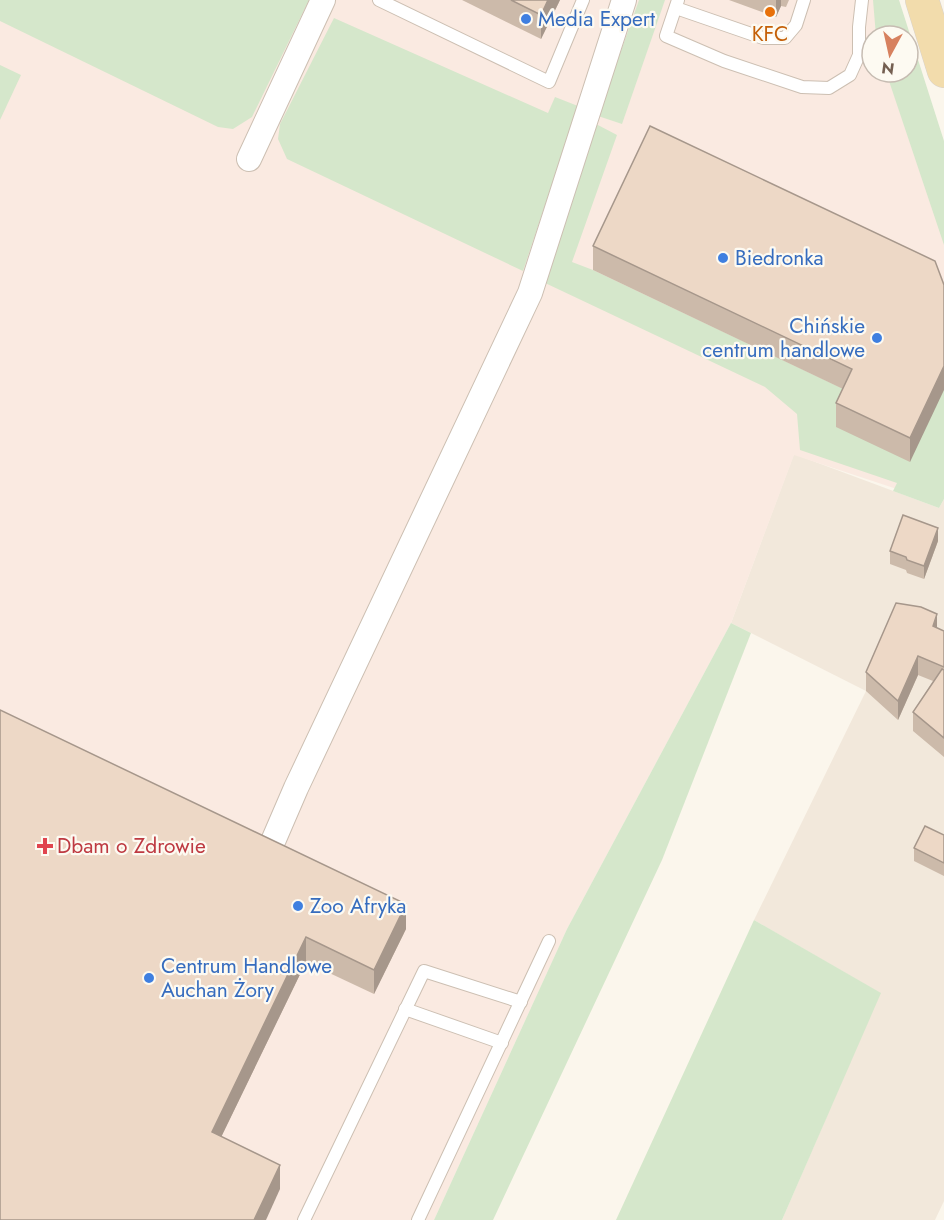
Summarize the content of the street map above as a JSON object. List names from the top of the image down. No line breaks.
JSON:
{"places":{"other":["KFC","Media Expert","Biedronka","Chińskie centrum handlowe","Zoo Afryka","Centrum Handlowe Auchan Żory"],"health":["Dbam o Zdrowie"]},"north":"bottom"}
